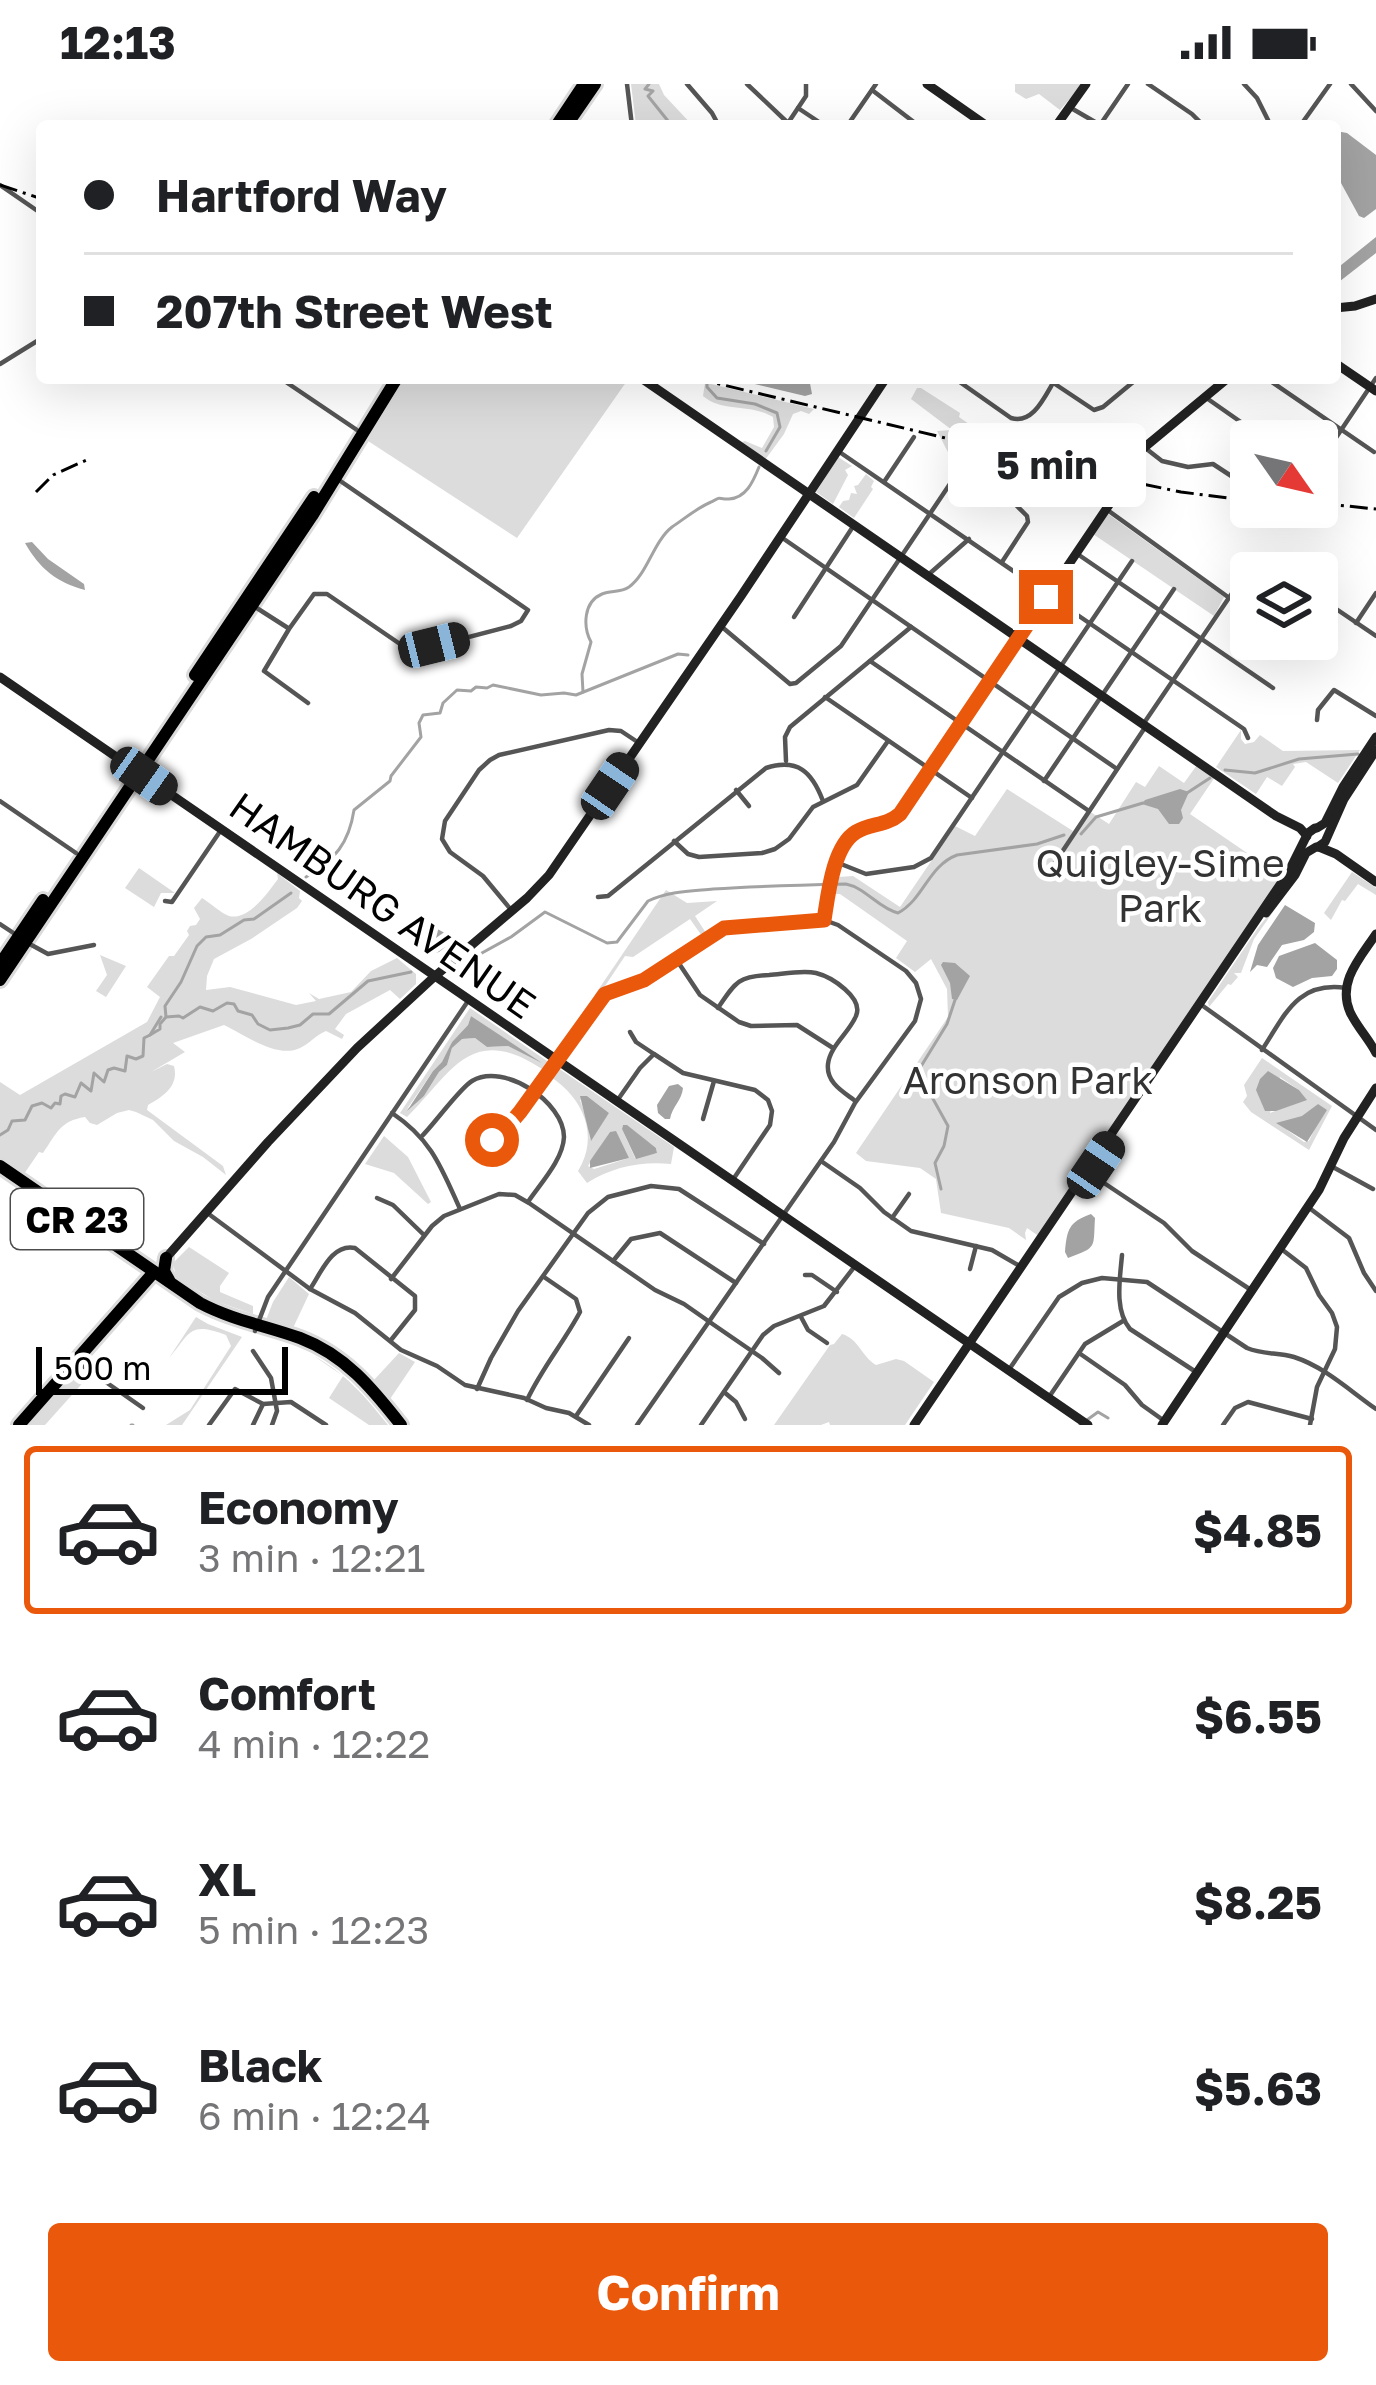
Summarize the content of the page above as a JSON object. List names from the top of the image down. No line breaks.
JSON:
{"streets":{"main road":["CR 23"],"street":["HAMBURG AVENUE"]},"parks":["Quigley-Sime Park","Aronson Park"],"scale_bar":"500 m","north":"bottom right","page":{"status":"12:13","banner":["Hartford Way","207th Street West"],"bubble":"5 min","scale":"500 m","list":[{"name":"Economy","note":"3 min · 12:21","value":"$4.85"},{"name":"Comfort","note":"4 min · 12:22","value":"$6.55"},{"name":"XL","note":"5 min · 12:23","value":"$8.25"},{"name":"Black","note":"6 min · 12:24","value":"$5.63"}],"buttons":"Confirm"}}
